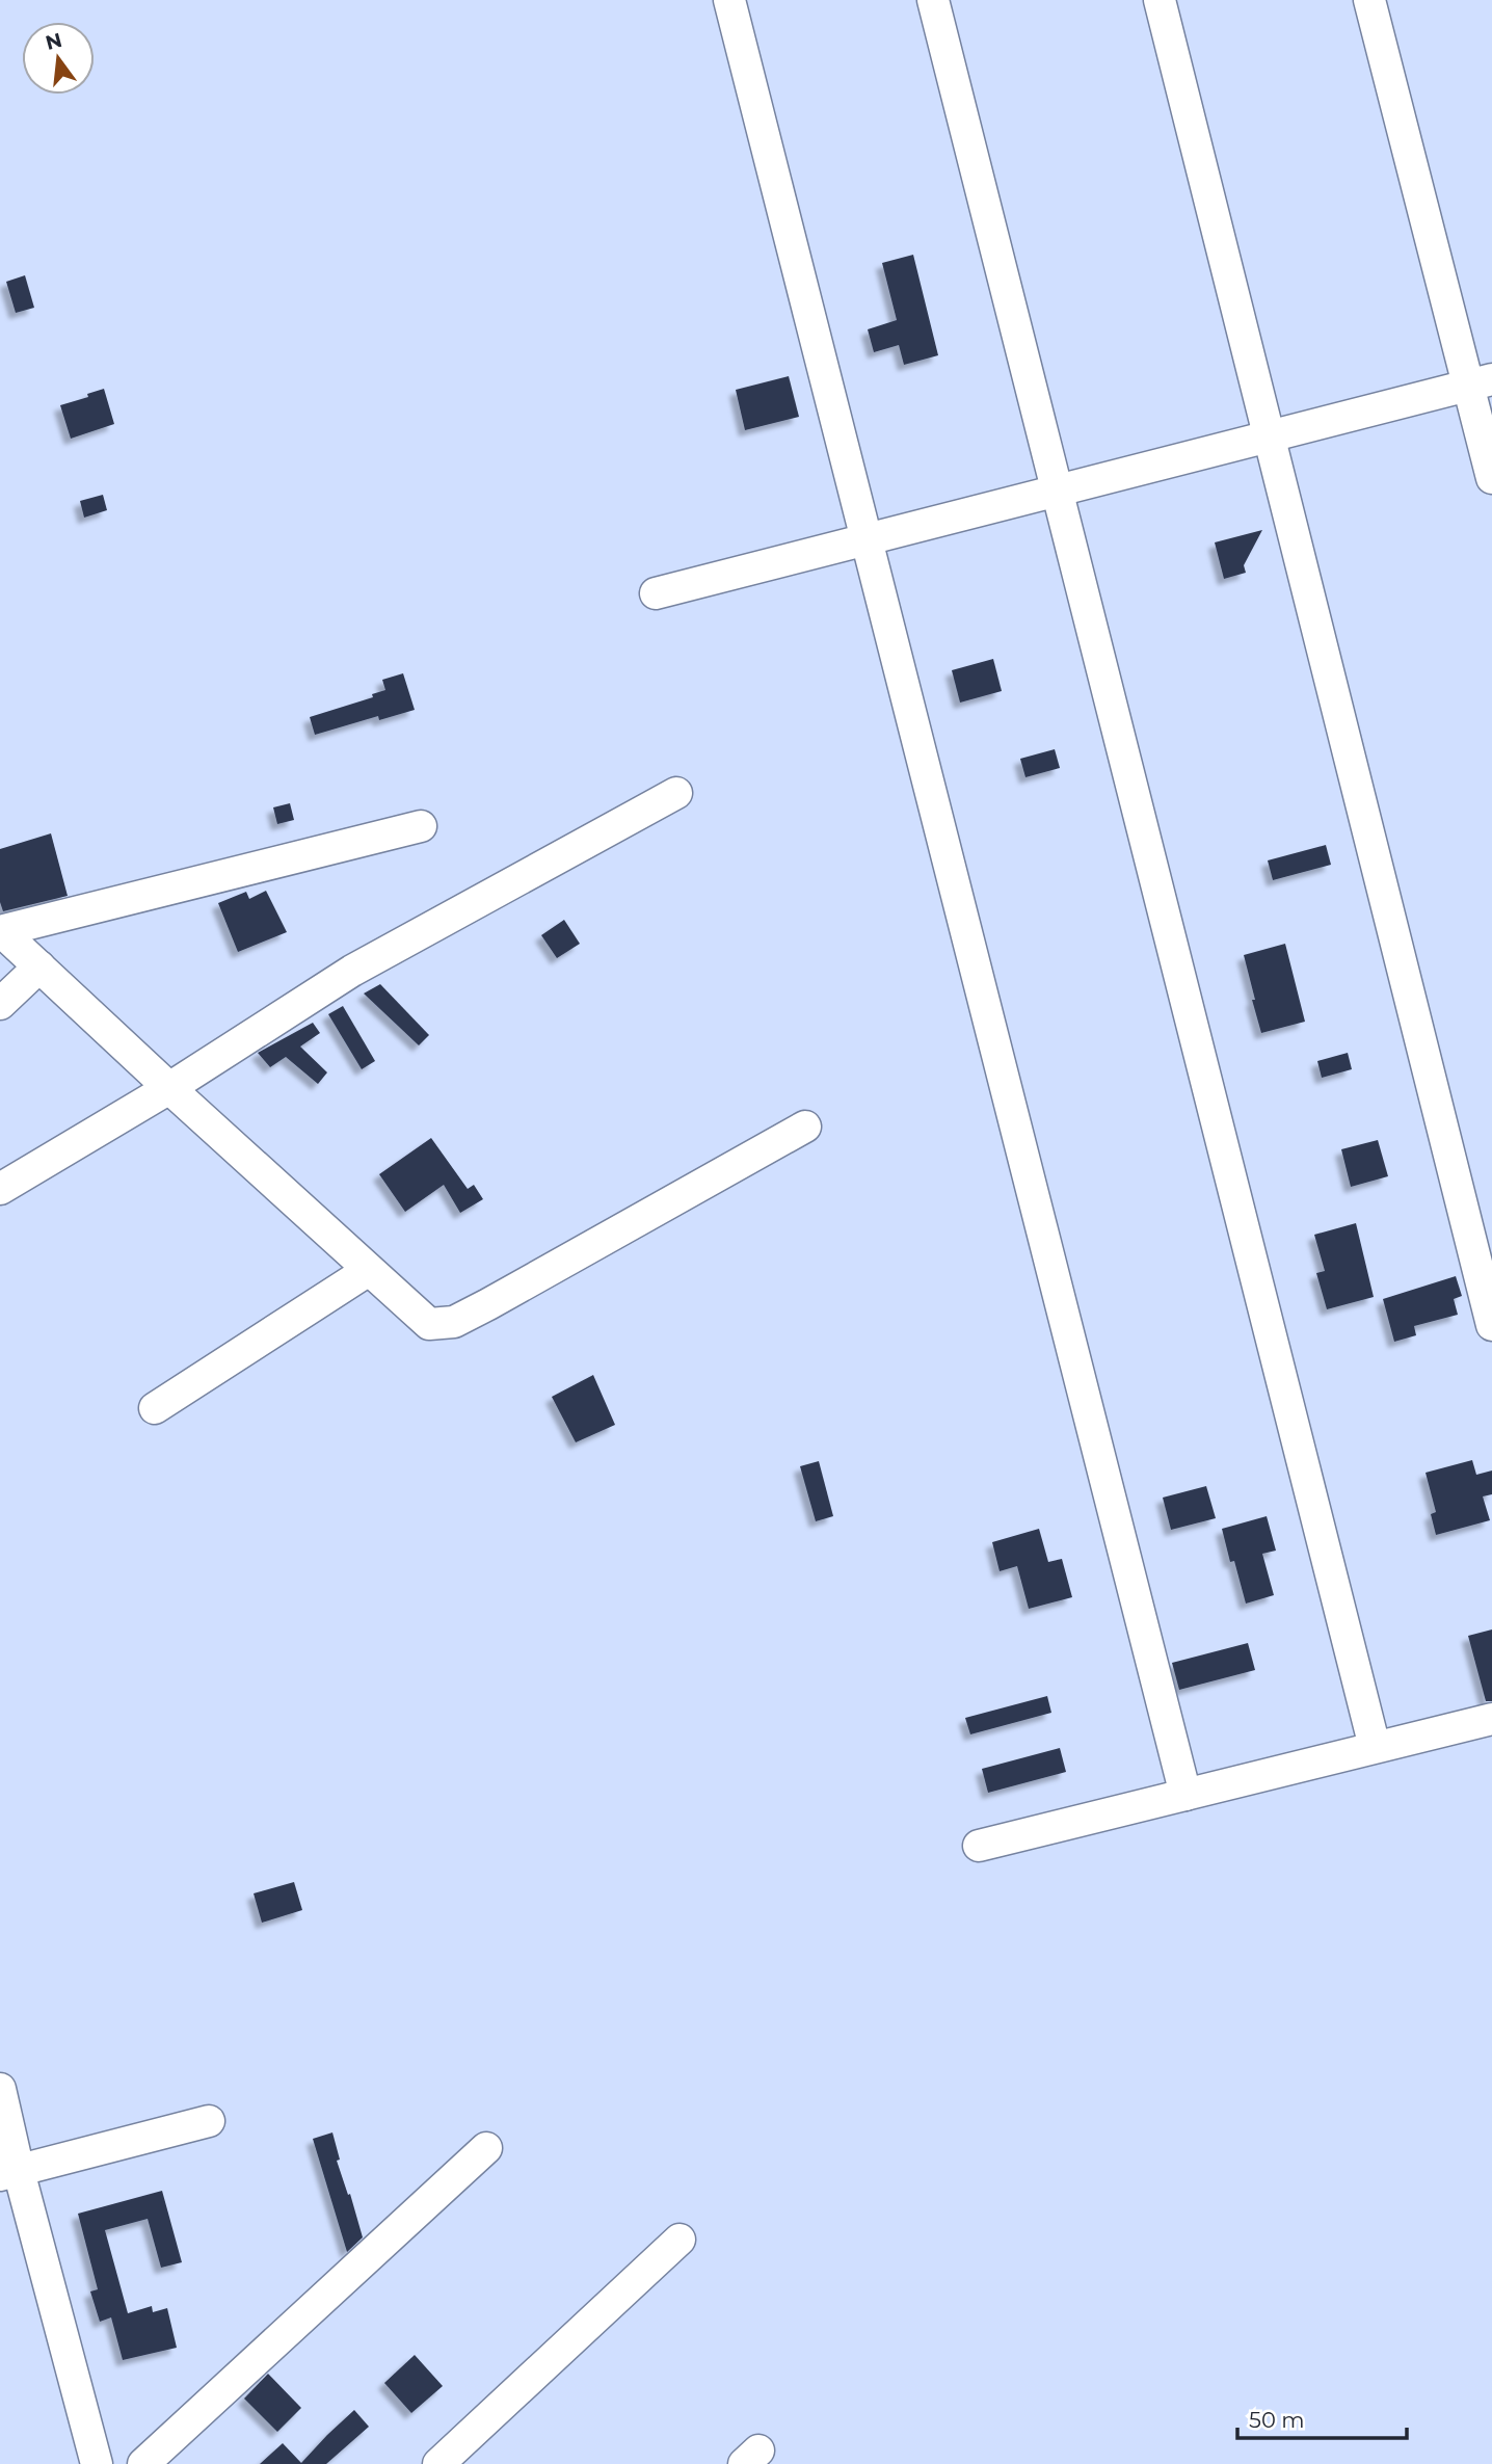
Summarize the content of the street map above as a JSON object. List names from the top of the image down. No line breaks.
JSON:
{"scale_bar":"50 m","north":"top"}
